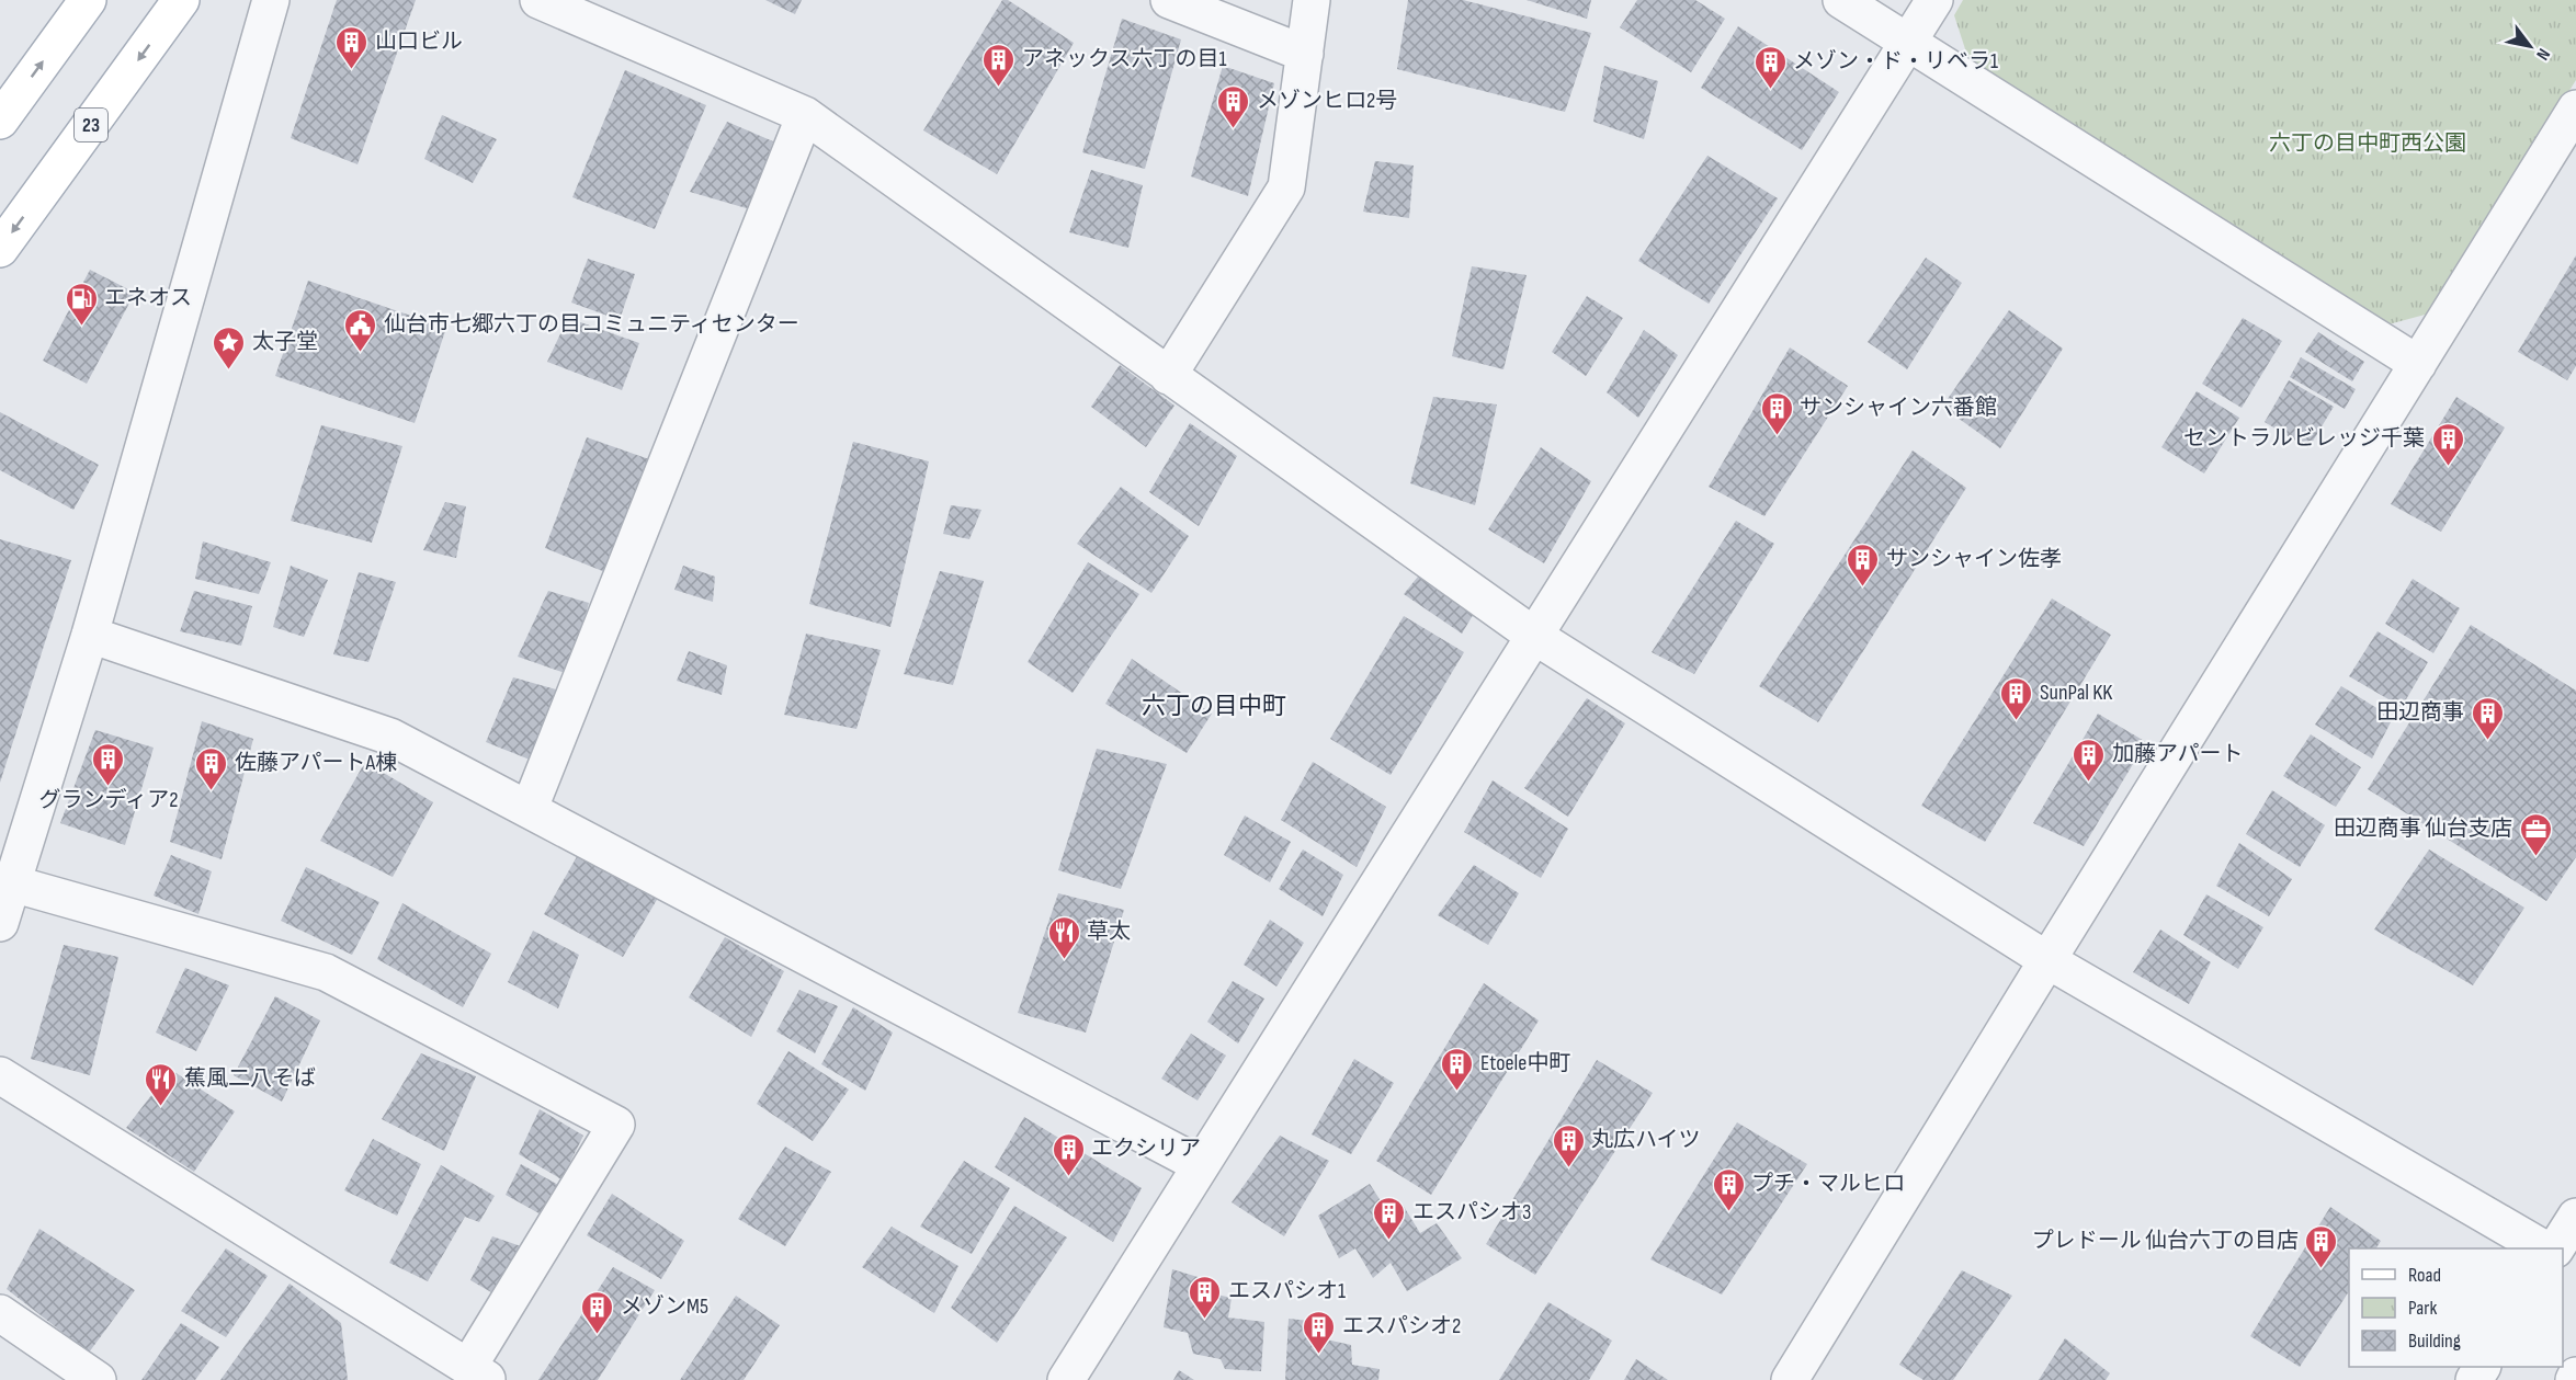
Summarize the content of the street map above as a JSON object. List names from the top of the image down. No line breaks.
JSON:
{"streets":{"main road":["23"]},"districts":["六丁の目中町"],"parks":["六丁の目中町西公園"],"places":{"building":["山口ビル","アネックス六丁の目1","メゾン・ド・リベラ1","メゾンヒロ2号","サンシャイン六番館","セントラルビレッジ千葉","サンシャイン佐孝","SunPal KK","田辺商事","加藤アパート","グランディア2","佐藤アパートA棟","Etoele中町","丸広ハイツ","エクシリア","プチ・マルヒロ","エスパシオ3","プレドール 仙台六丁の目店","エスパシオ1","メゾンM5","エスパシオ2"],"fuel station":["エネオス"],"public building":["仙台市七郷六丁の目コミュニティセンター"],"place":["太子堂"],"office":["田辺商事 仙台支店"],"restaurant":["草太","蕉風二八そば"]},"legend":["Road","Park","Building"],"north":"bottom right"}
